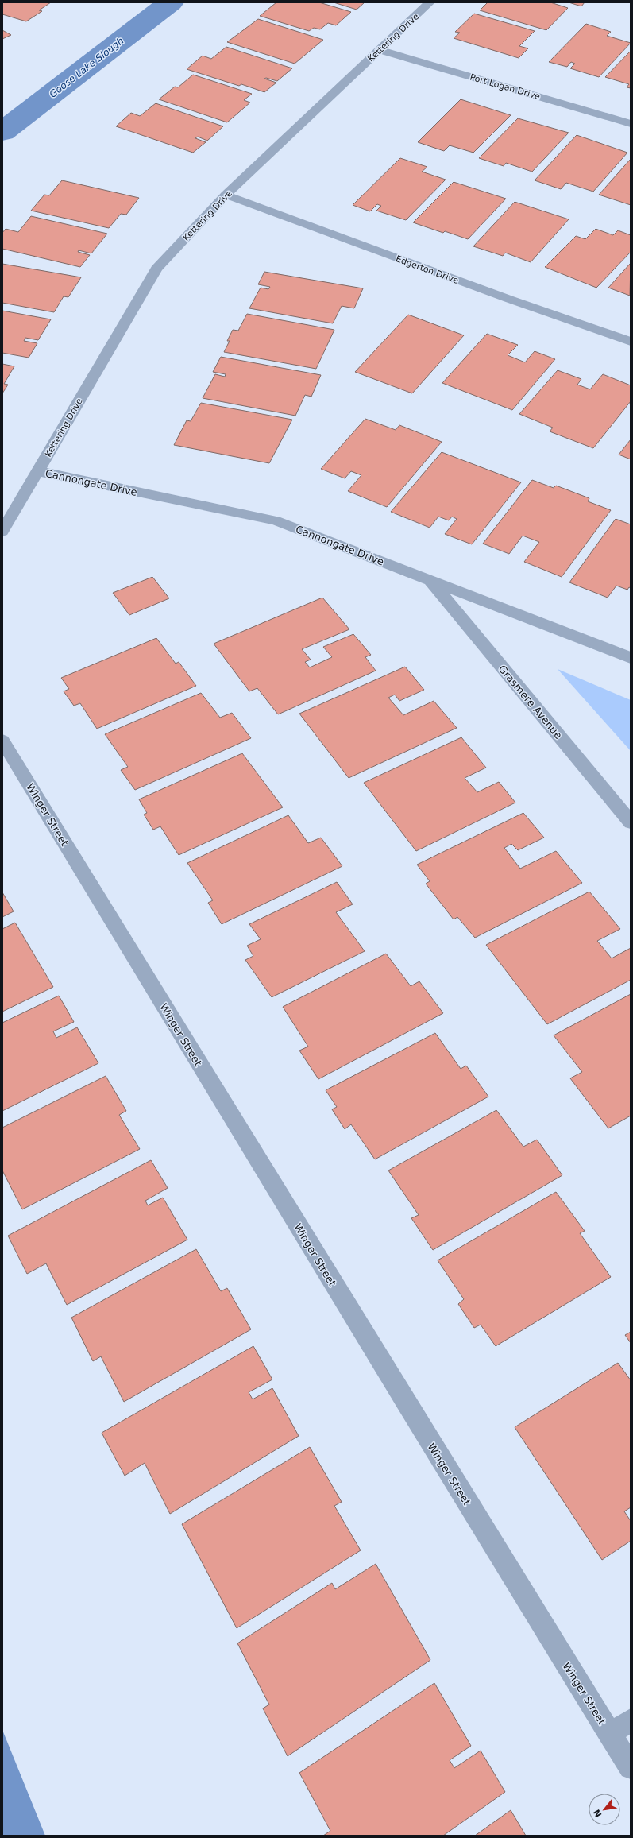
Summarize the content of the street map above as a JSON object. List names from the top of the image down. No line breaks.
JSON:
{"streets":{"street":["Kettering Drive","Port Logan Drive","Edgerton Drive","Cannongate Drive","Grasmere Avenue","Winger Street"]},"crossings":[["Kettering Drive","Port Logan Drive"],["Kettering Drive","Edgerton Drive"],["Kettering Drive","Cannongate Drive"],["Cannongate Drive","Grasmere Avenue"]],"water":["Goose Lake Slough"],"north":"bottom left"}
